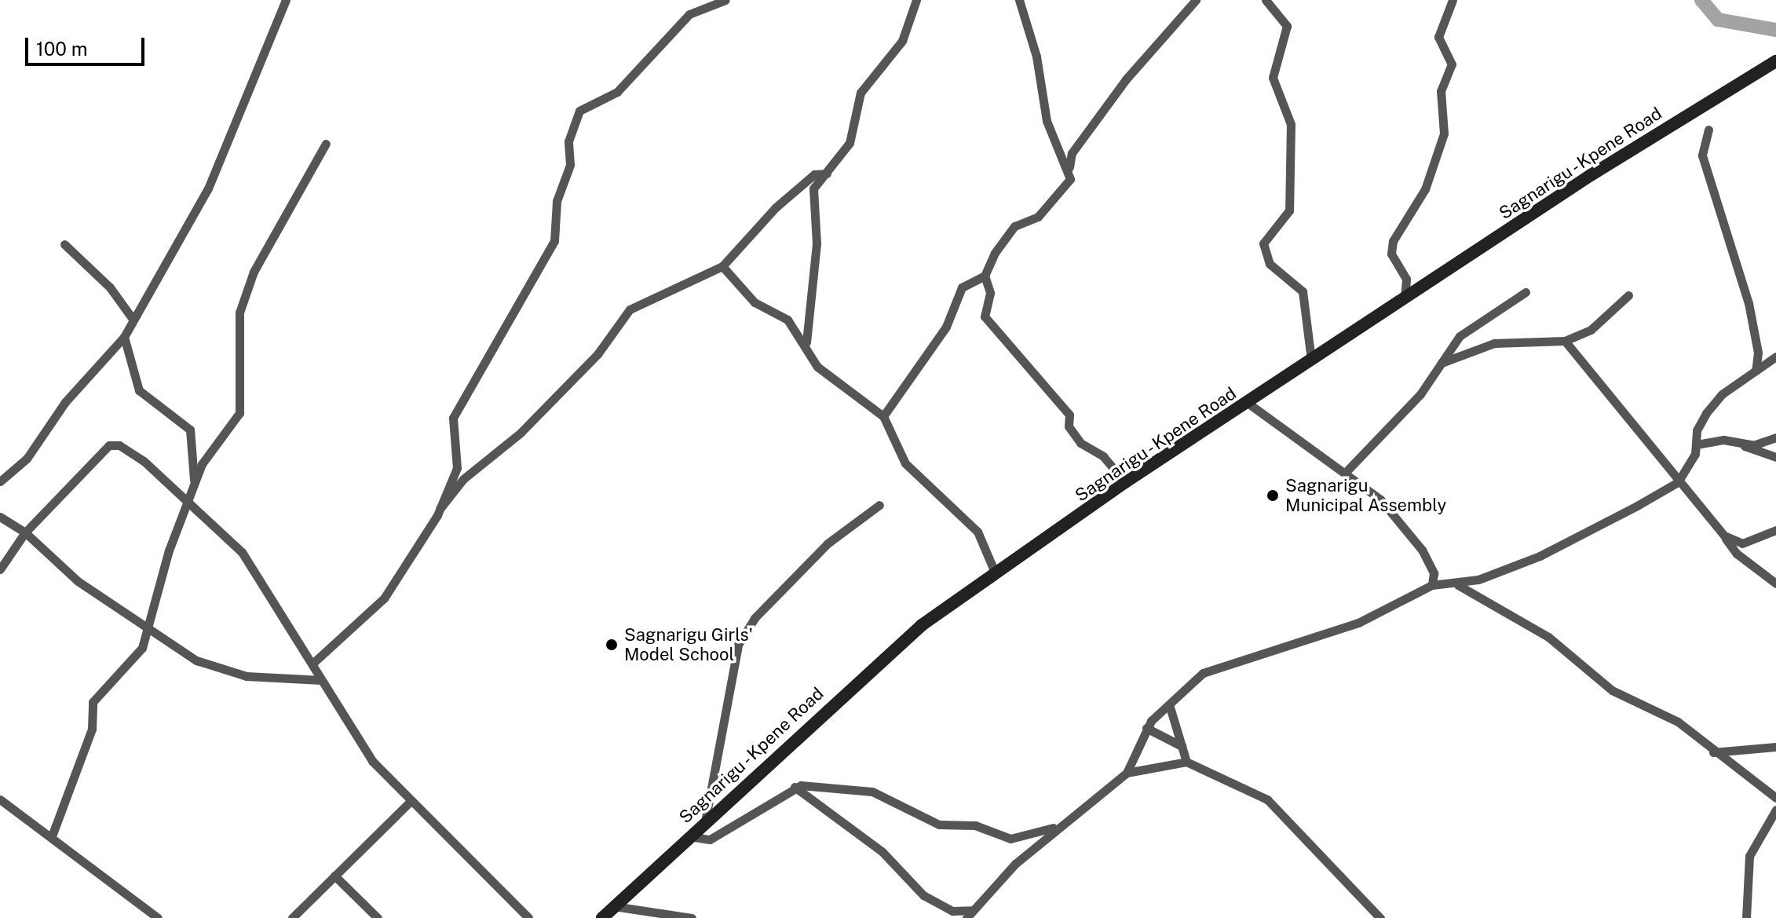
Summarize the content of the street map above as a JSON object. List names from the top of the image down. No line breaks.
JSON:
{"streets":{"street":["Sagnarigu - Kpene Road"]},"places":["Sagnarigu Municipal Assembly","Sagnarigu Girls' Model School"],"scale_bar":"100 m"}
